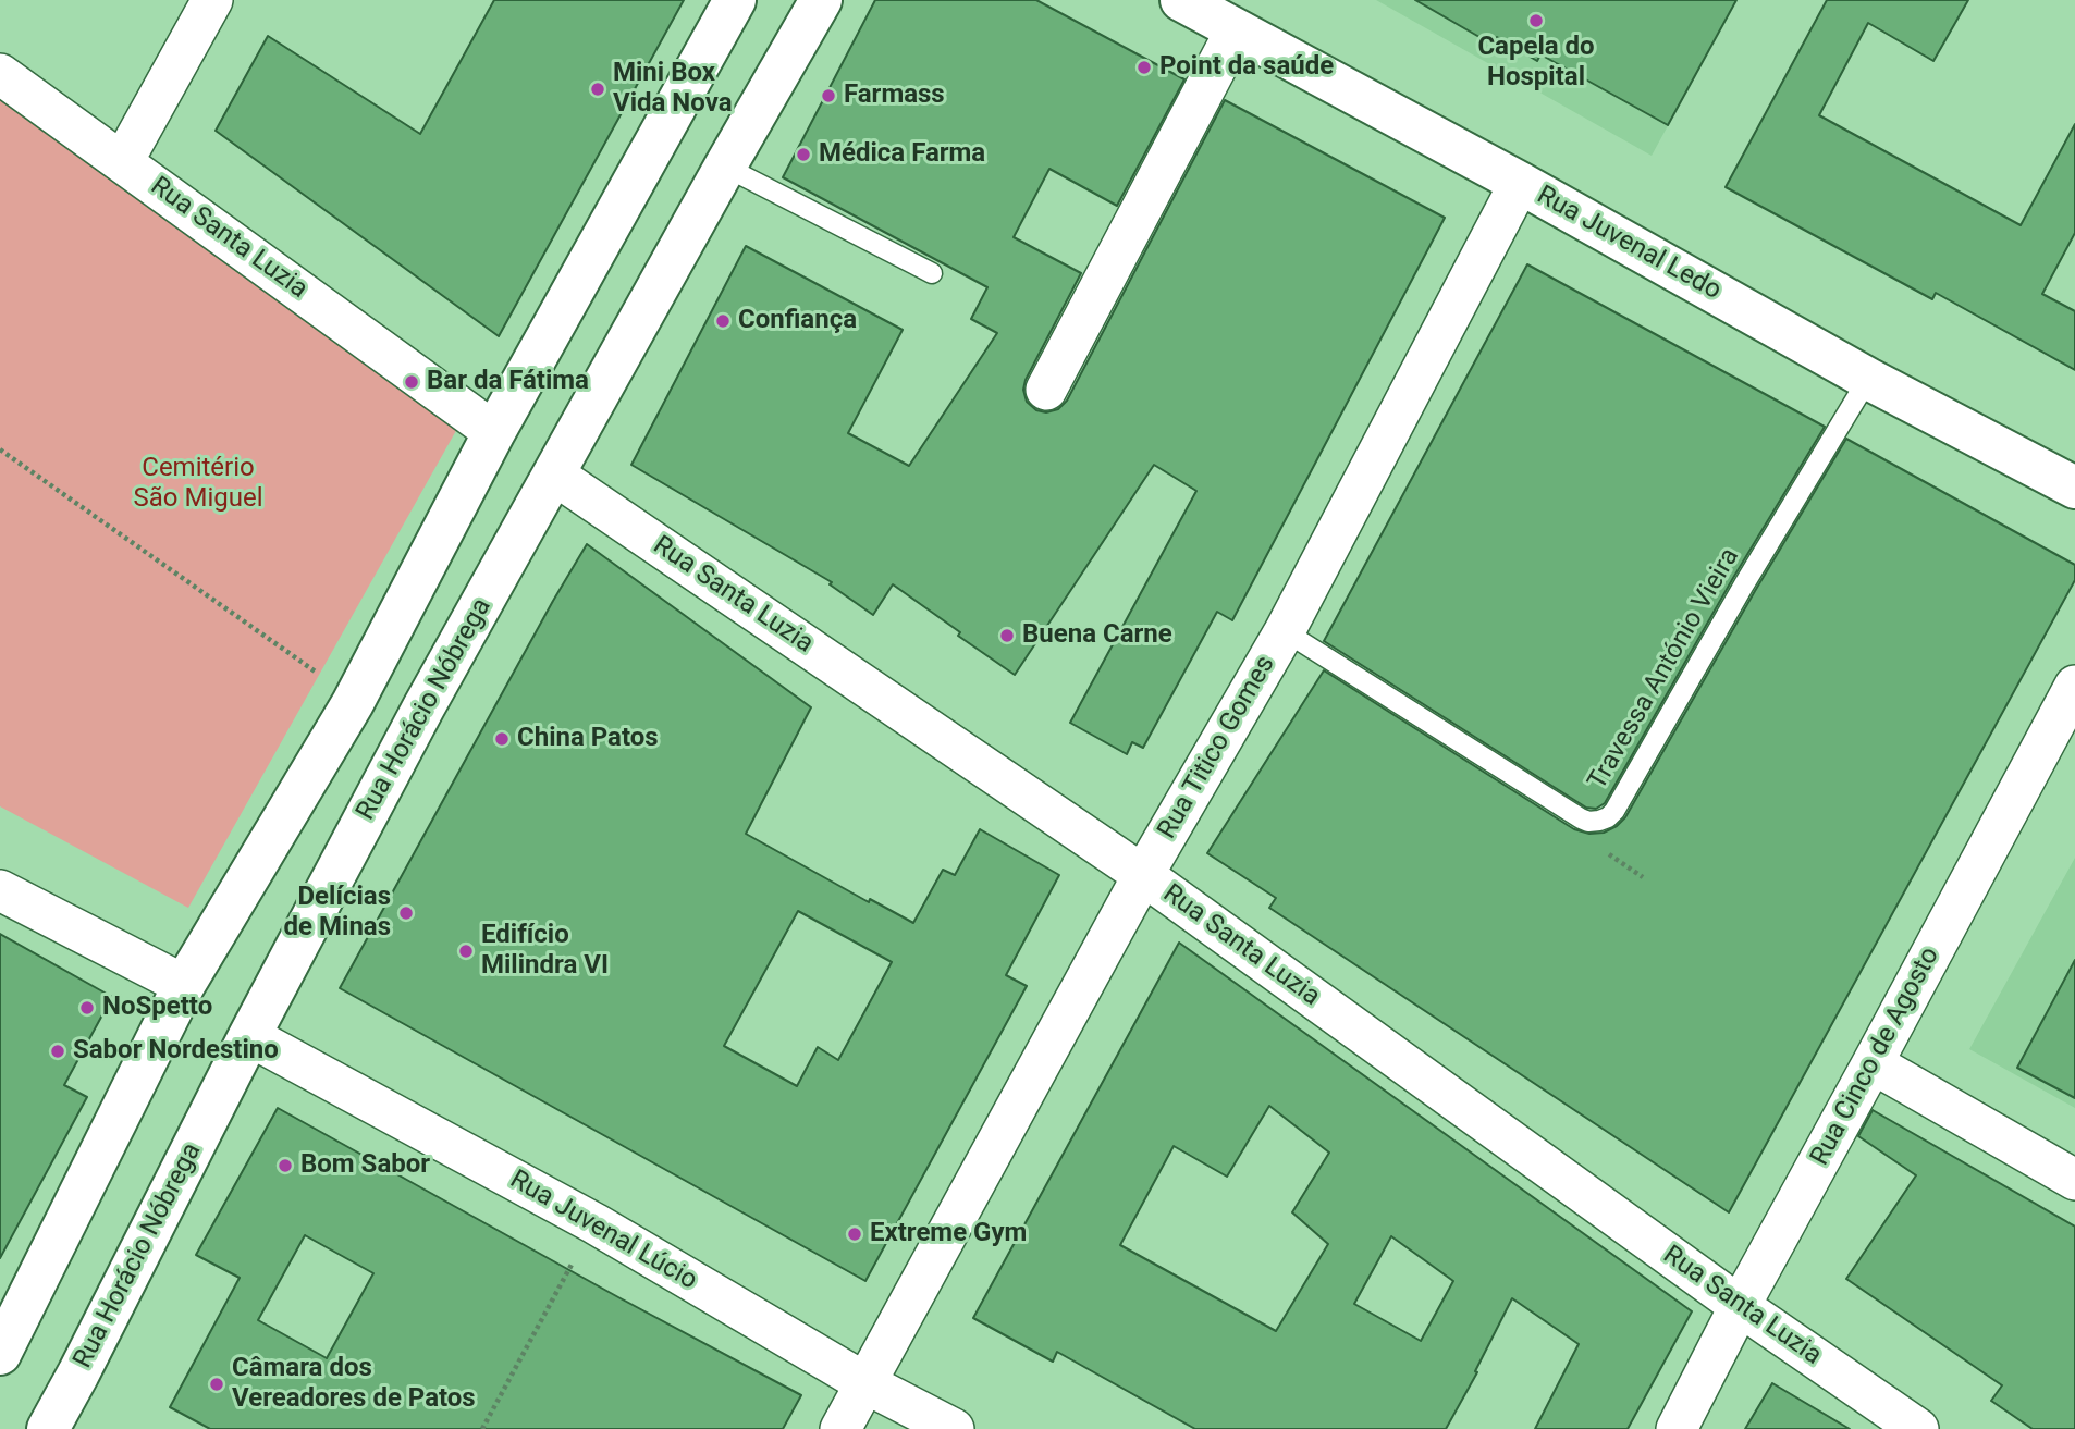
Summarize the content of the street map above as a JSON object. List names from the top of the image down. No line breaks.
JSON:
{"streets":{"main road":["Rua Juvenal Ledo","Rua Horácio Nóbrega"],"street":["Rua Santa Luzia","Rua Titico Gomes","Rua Cinco de Agosto","Rua Juvenal Lúcio"],"lane":["Travessa António Vieira"]},"crossings":[["Rua Santa Luzia","Rua Horácio Nóbrega"],["Rua Santa Luzia","Rua Titico Gomes"],["Rua Santa Luzia","Rua Cinco de Agosto"],["Rua Juvenal Ledo","Travessa António Vieira"],["Rua Juvenal Ledo","Rua Titico Gomes"],["Travessa António Vieira","Rua Titico Gomes"],["Rua Horácio Nóbrega","Rua Juvenal Lúcio"],["Rua Titico Gomes","Rua Juvenal Lúcio"]],"parks":["Cemitério São Miguel"],"places":["Capela do Hospital","Point da saúde","Mini Box Vida Nova","Farmass","Médica Farma","Confiança","Bar da Fátima","Buena Carne","China Patos","Delícias de Minas","Edifício Milindra VI","NoSpetto","Sabor Nordestino","Bom Sabor","Extreme Gym","Câmara dos Vereadores de Patos"]}
